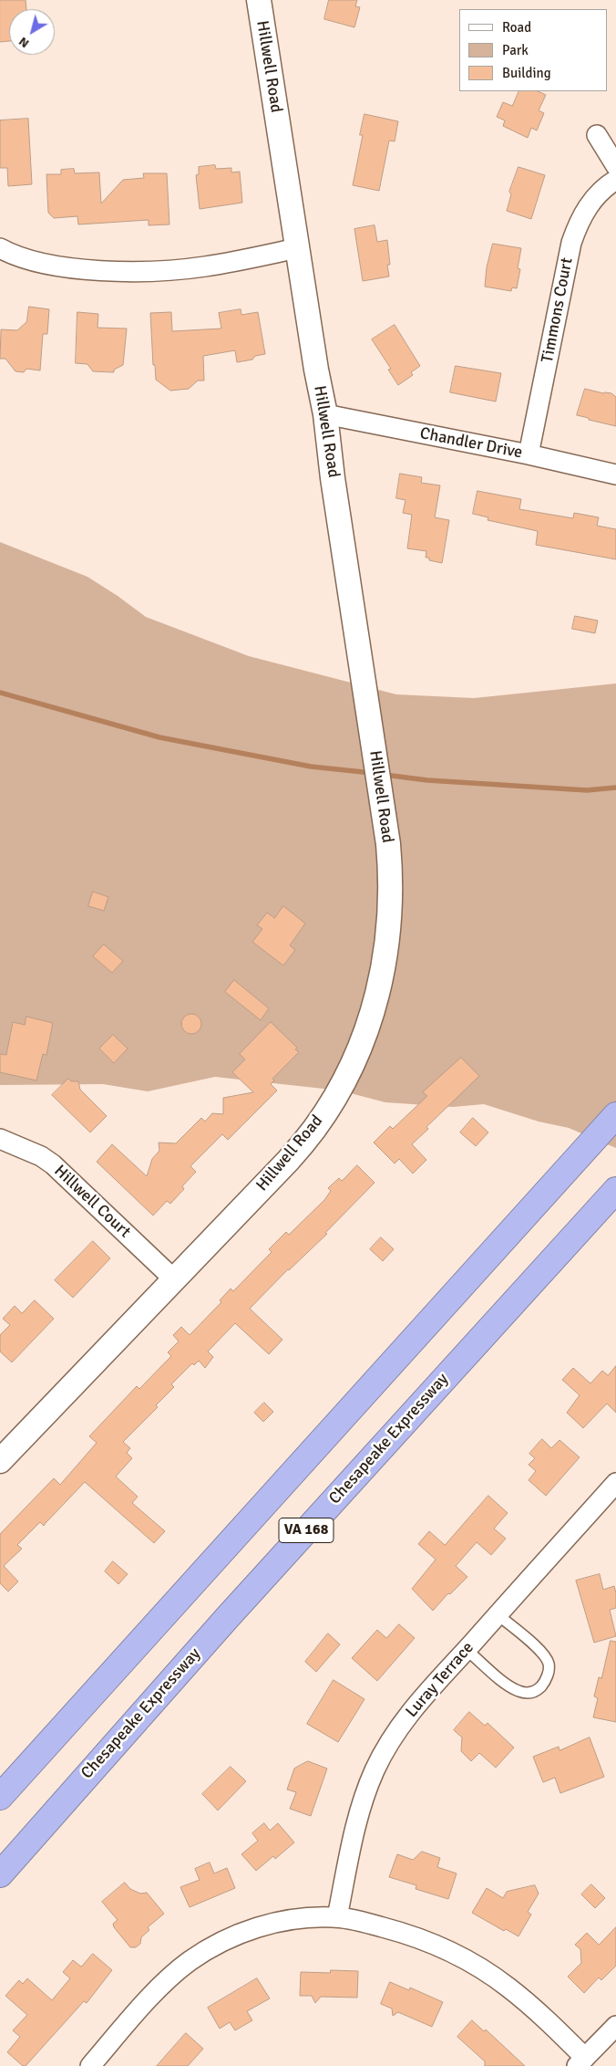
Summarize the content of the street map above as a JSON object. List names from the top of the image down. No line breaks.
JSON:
{"streets":{"highway":["Chesapeake Expressway","VA 168"],"street":["Hillwell Road","Timmons Court","Chandler Drive","Hillwell Court","Luray Terrace"]},"crossings":[["Hillwell Road","Chandler Drive"],["Hillwell Road","Hillwell Court"],["Timmons Court","Chandler Drive"]],"legend":["Road","Park","Building"],"north":"bottom left"}
